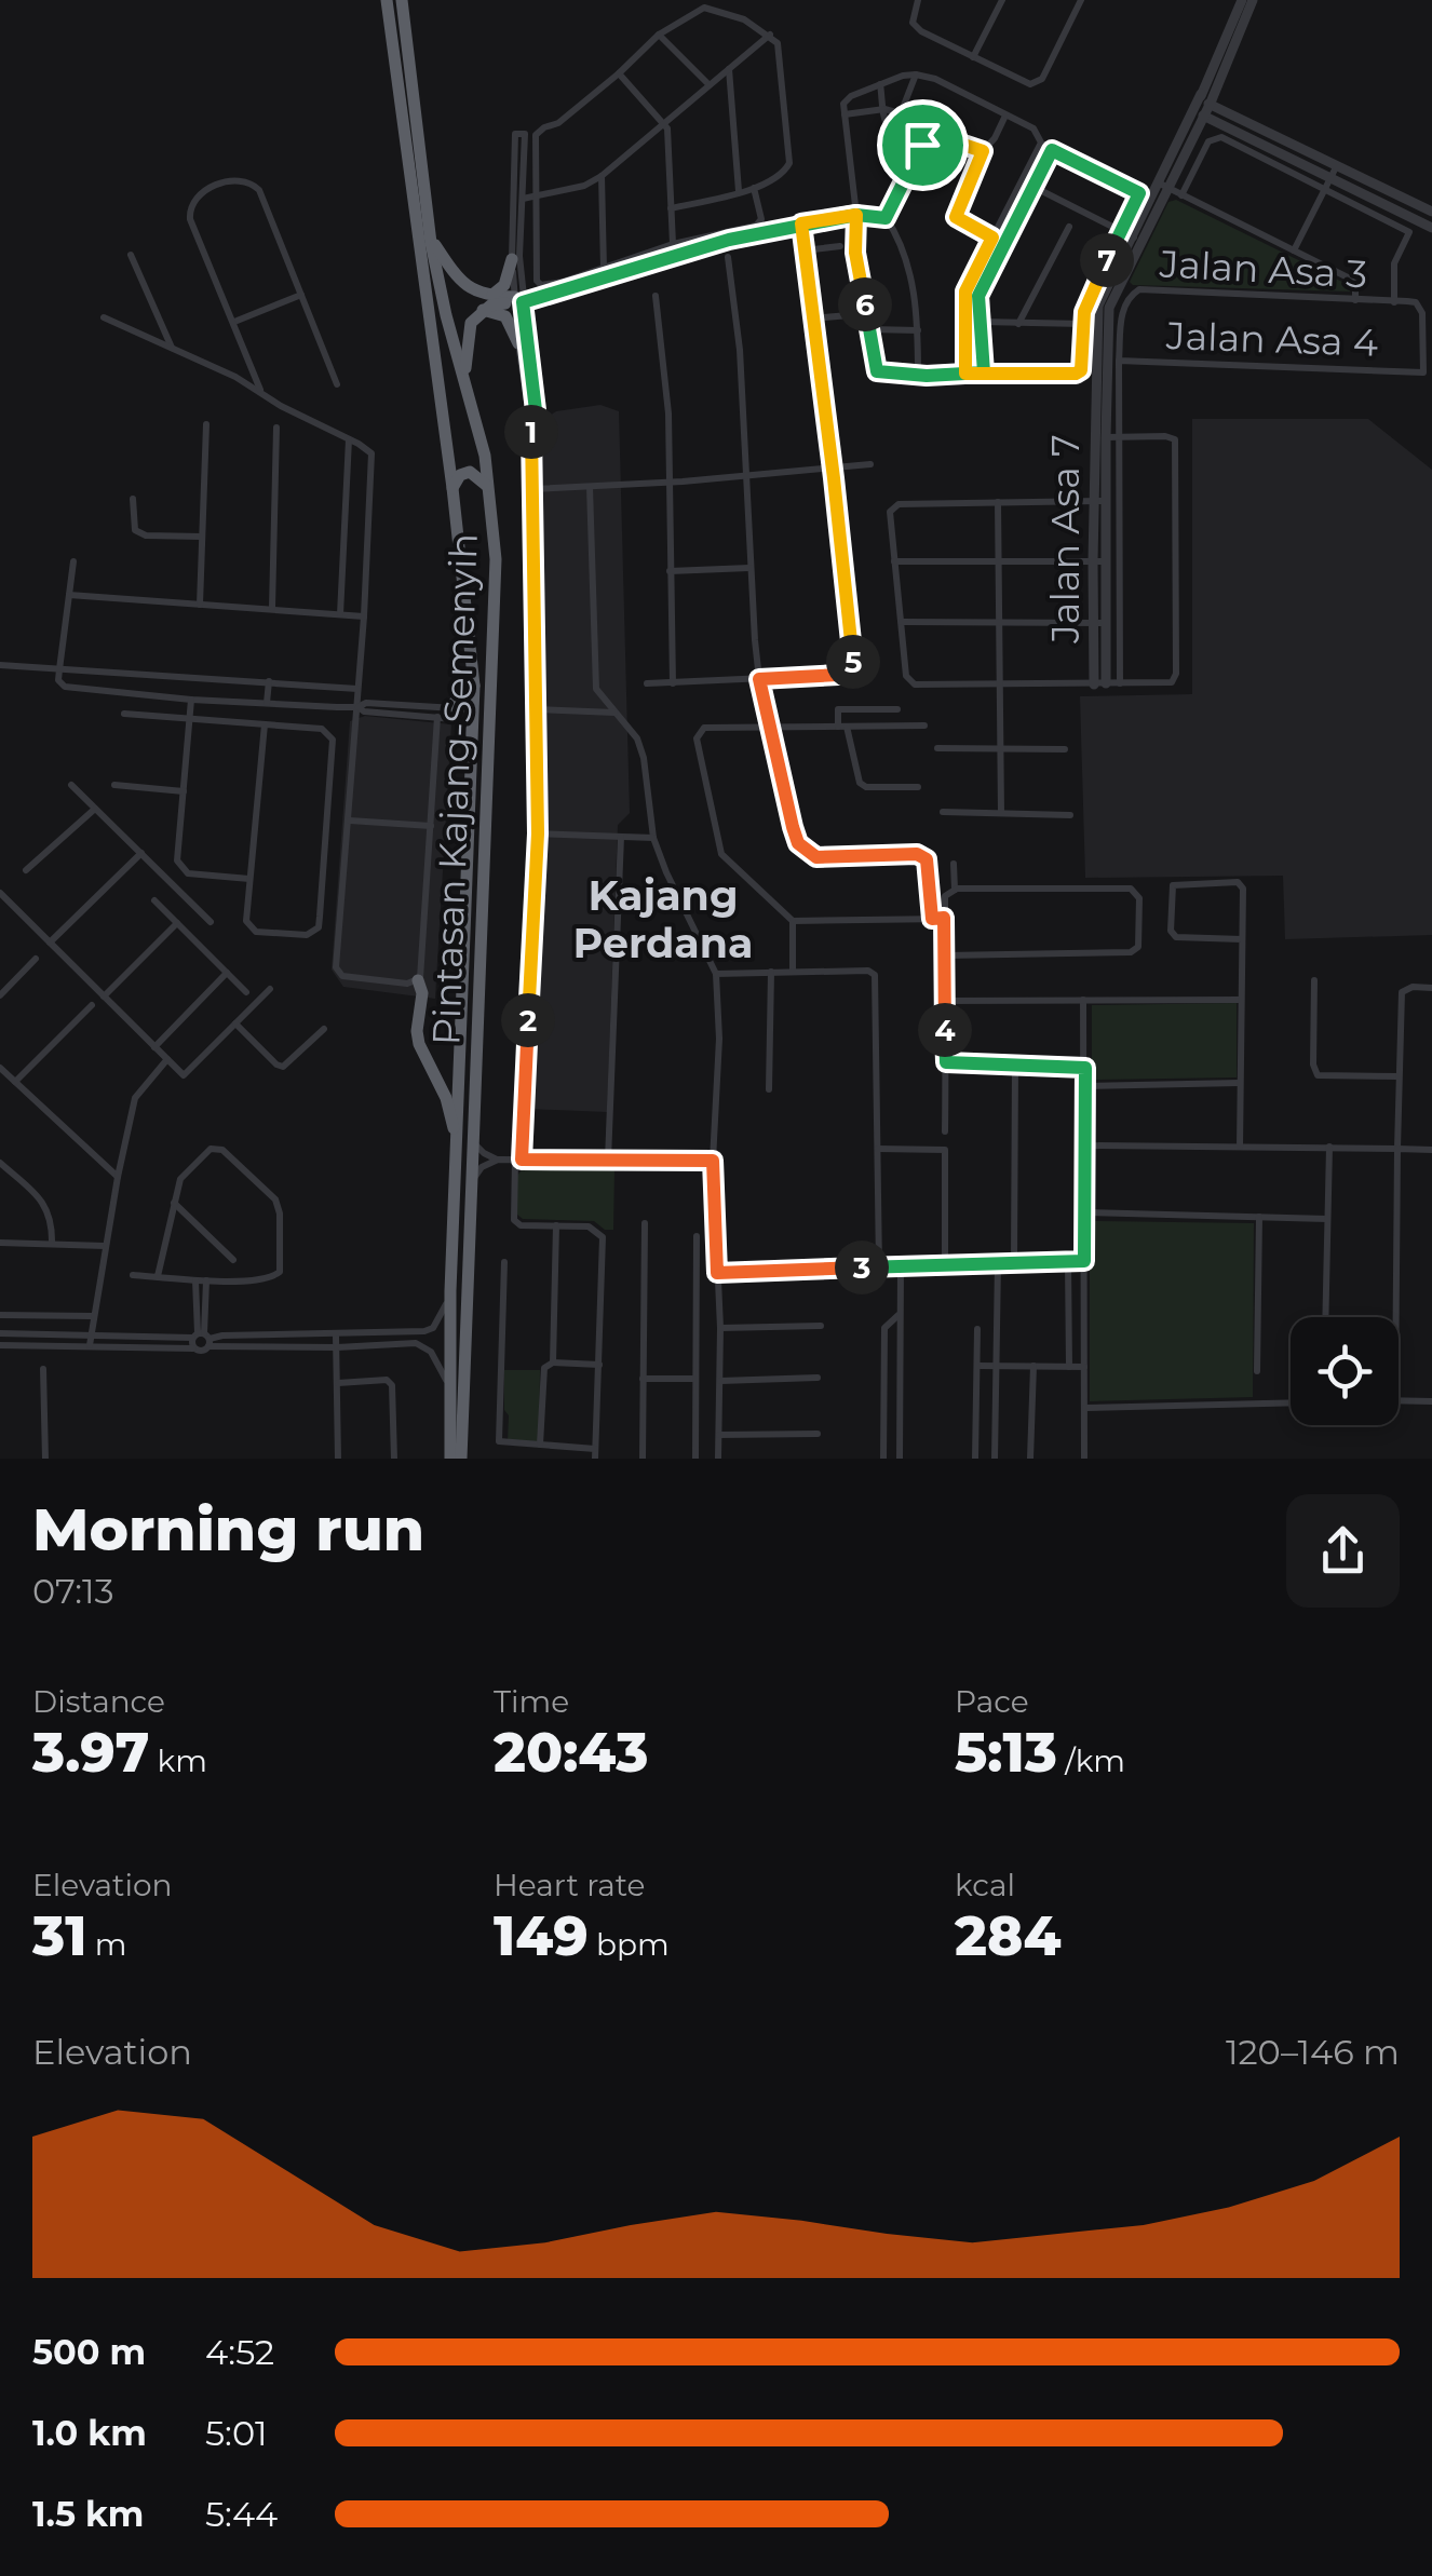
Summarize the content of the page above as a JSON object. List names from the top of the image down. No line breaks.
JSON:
{"streets":{"highway":["Pintasan Kajang-Semenyih"],"street":["Jalan Asa 3","Jalan Asa 4","Jalan Asa 7"]},"crossings":[["Jalan Asa 3","Jalan Asa 4"],["Jalan Asa 3","Jalan Asa 7"],["Jalan Asa 4","Jalan Asa 7"]],"districts":["Kajang Perdana"],"page":{"pins":["7","6","1","5","2","4","3"],"heading":["Morning run","07:13"],"stats":[["Distance","3.97 km"],["Time","20:43"],["Pace","5:13 /km"],["Elevation","31 m"],["Heart rate","149 bpm"],["kcal","284"]],"chart":["Elevation","120–146 m"],"list":[{"name":"500 m","note":"4:52"},{"name":"1.0 km","note":"5:01"},{"name":"1.5 km","note":"5:44"}]}}
